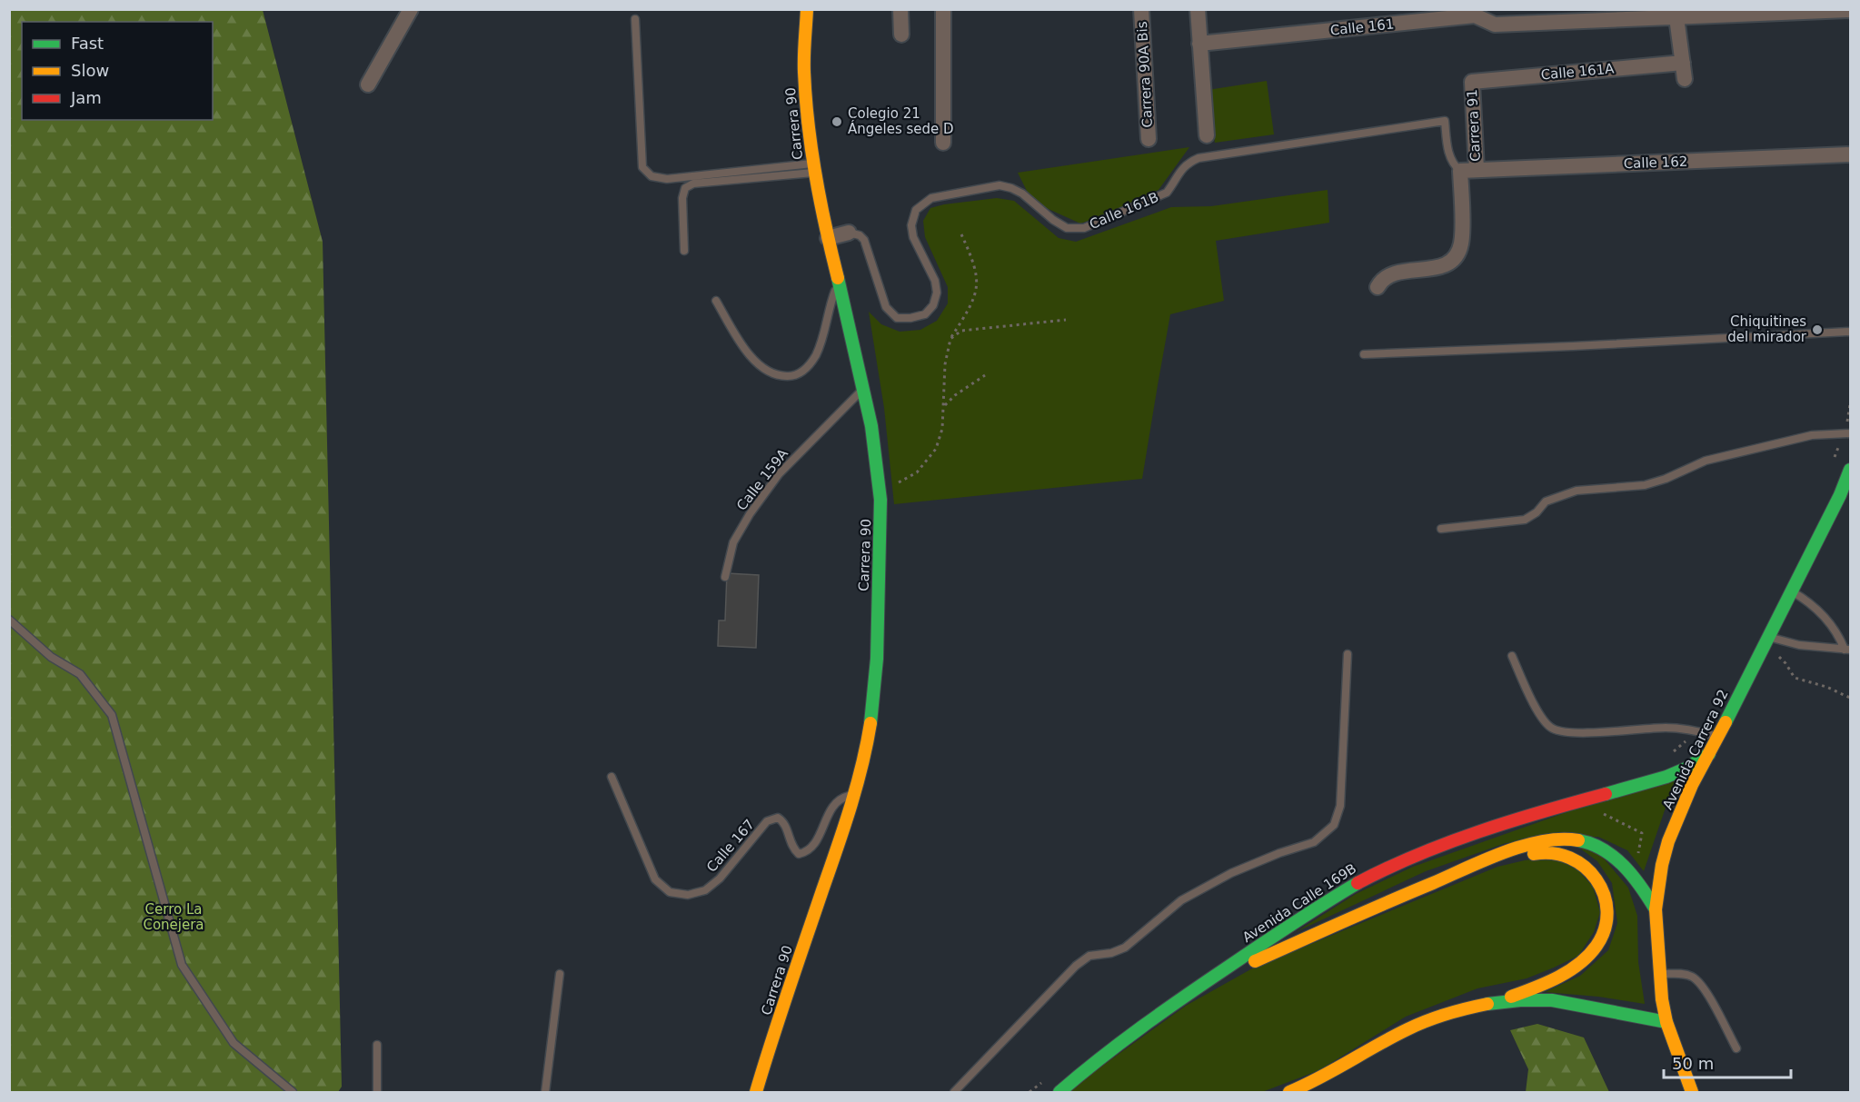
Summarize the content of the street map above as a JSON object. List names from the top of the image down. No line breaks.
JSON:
{"streets":{"main road":["Carrera 90","Avenida Carrera 92","Avenida Calle 169B"],"street":["Calle 161","Calle 161A","Carrera 90A Bis","Carrera 91","Calle 162","Calle 161B"],"lane":["Calle 159A","Calle 167"]},"crossings":[["Calle 161A","Carrera 91"],["Carrera 90","Calle 161B"],["Carrera 90","Calle 159A"],["Carrera 90","Calle 167"],["Carrera 91","Calle 162"],["Carrera 91","Calle 161B"],["Calle 162","Calle 161B"],["Avenida Carrera 92","Avenida Calle 169B"]],"parks":["Cerro La Conejera"],"places":["Colegio 21 Ángeles sede D","Chiquitines del mirador"],"legend":["Fast","Slow","Jam"],"scale_bar":"50 m"}
